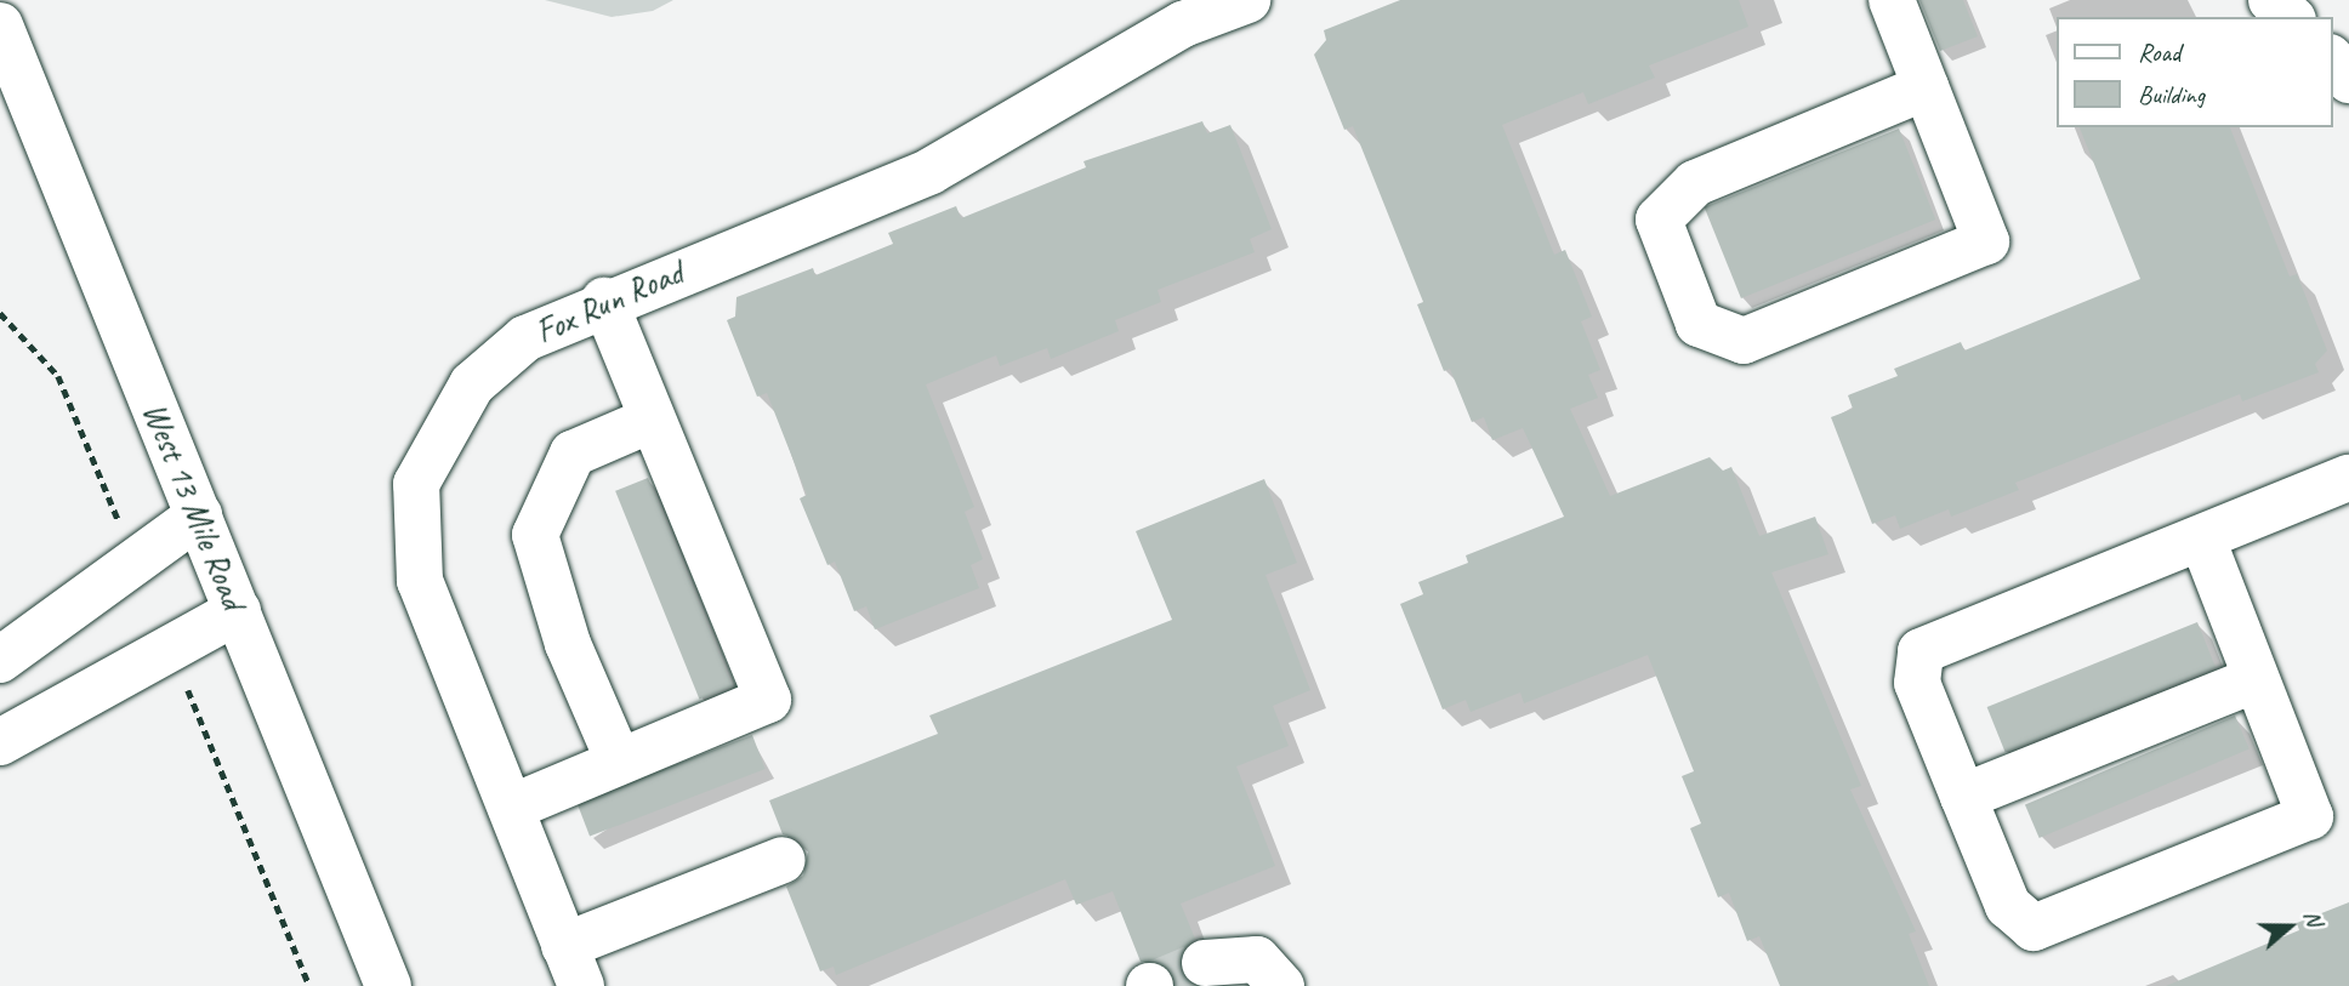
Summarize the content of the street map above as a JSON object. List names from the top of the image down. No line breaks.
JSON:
{"streets":{"street":["Fox Run Road","West 13 Mile Road"]},"legend":["Road","Building"],"north":"right"}
